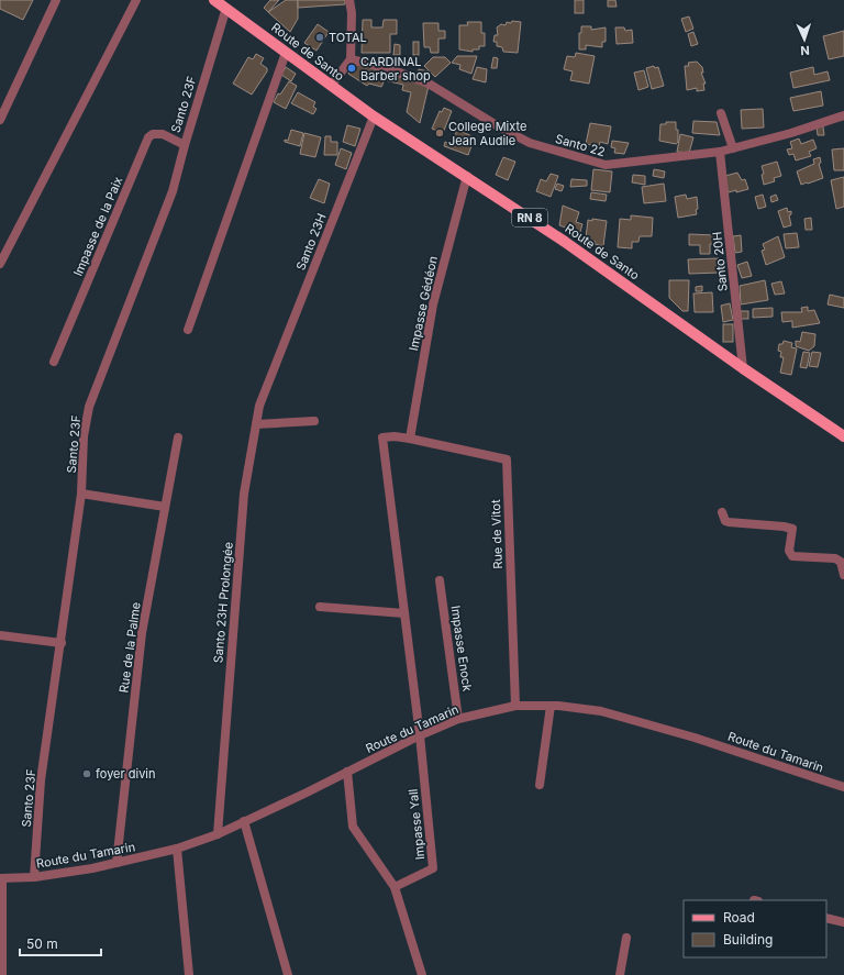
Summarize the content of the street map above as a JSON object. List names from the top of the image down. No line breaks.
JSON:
{"streets":{"main road":["Route de Santo","RN 8"],"street":["Santo 23F","Santo 22","Impasse de la Paix","Santo 23H","Santo 20H","Impasse Gédéon","Rue de Vitot","Santo 23H Prolongée","Rue de la Palme","Impasse Enock","Route du Tamarin","Impasse Yall"]},"crossings":[["Route de Santo","Santo 23F"],["Route de Santo","Santo 23H"],["Route de Santo","Santo 20H"],["Route de Santo","Impasse Gédéon"],["Santo 23F","Impasse de la Paix"],["Santo 23F","Route du Tamarin"],["Santo 22","Santo 20H"],["Santo 23H","Santo 23H Prolongée"],["Impasse Gédéon","Rue de Vitot"],["Rue de Vitot","Route du Tamarin"],["Santo 23H Prolongée","Route du Tamarin"],["Rue de la Palme","Route du Tamarin"],["Impasse Enock","Route du Tamarin"],["Route du Tamarin","Impasse Yall"]],"places":["TOTAL","CARDINAL Barber shop","College Mixte Jean Audile","foyer divin"],"legend":["Road","Building"],"scale_bar":"50 m","north":"bottom"}
